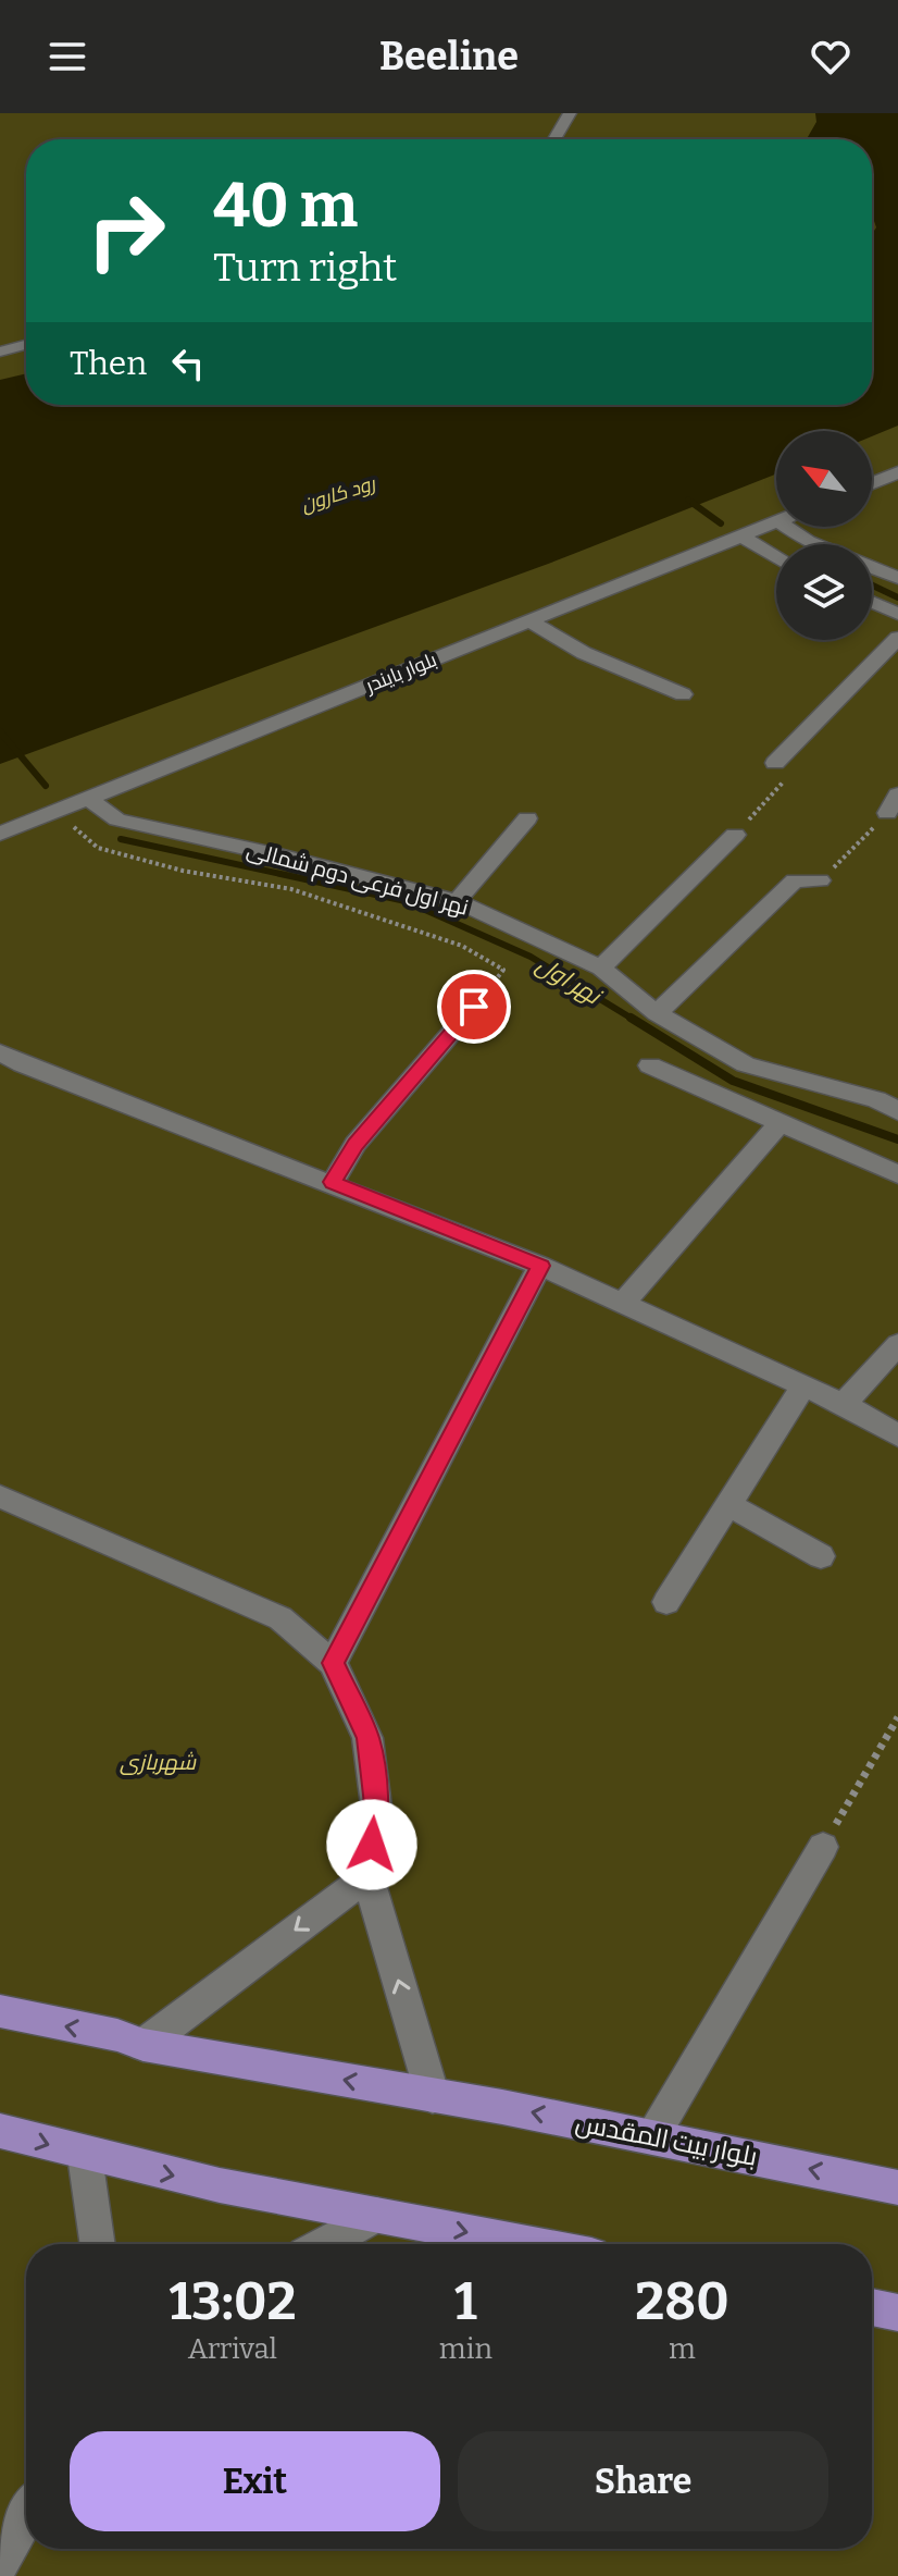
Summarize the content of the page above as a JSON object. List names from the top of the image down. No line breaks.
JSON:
{"streets":{"main road":["بلوار بیت المقدس"],"street":["بلوار بایندر","نهر اول فرعی دوم شمالی"]},"crossings":[["بلوار بایندر","نهر اول فرعی دوم شمالی"]],"water":["رود کارون","نهر اول"],"parks":["شهربازی"],"north":"top left","page":{"header":"Beeline","turn":["40 m","Turn right"],"then":"Then","eta":["13:02","Arrival","1","min","280","m"],"buttons":["Exit","Share"]}}
